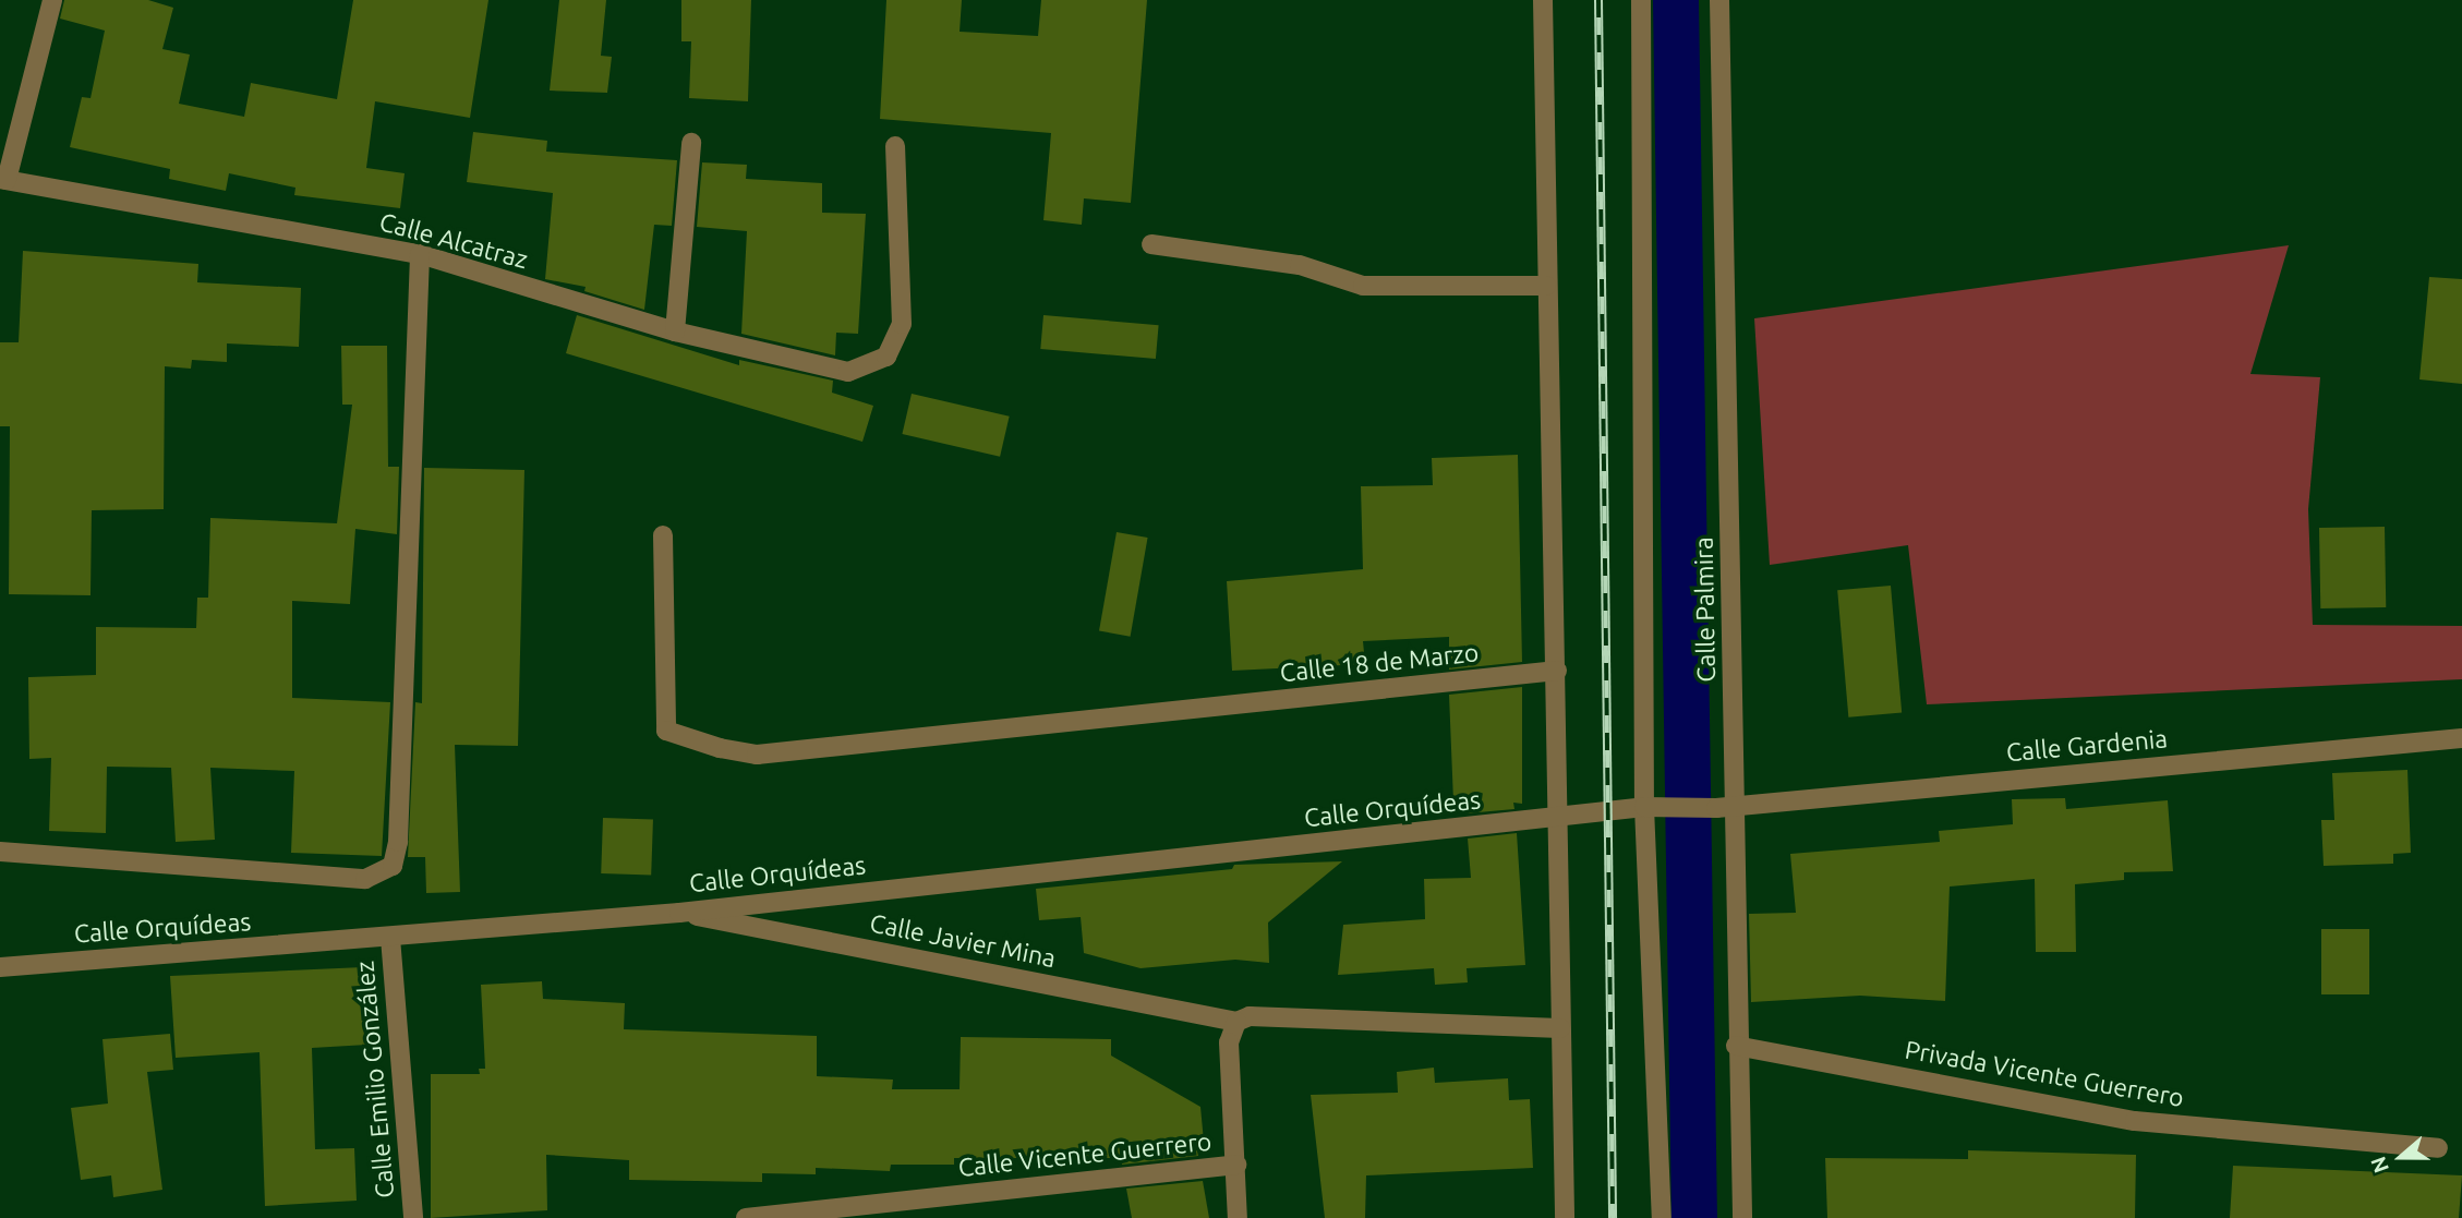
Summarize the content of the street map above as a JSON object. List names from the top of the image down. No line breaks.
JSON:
{"streets":{"street":["Calle Alcatraz","Calle Palmira","Calle 18 de Marzo","Calle Gardenia","Calle Orquídeas","Calle Javier Mina","Privada Vicente Guerrero","Calle Emilio González","Calle Vicente Guerrero"]},"crossings":[["Calle Palmira","Calle Gardenia"],["Calle Palmira","Privada Vicente Guerrero"],["Calle Gardenia","Calle Orquídeas"],["Calle Orquídeas","Calle Javier Mina"],["Calle Orquídeas","Calle Emilio González"],["Calle Javier Mina","Calle Vicente Guerrero"]],"north":"left"}
